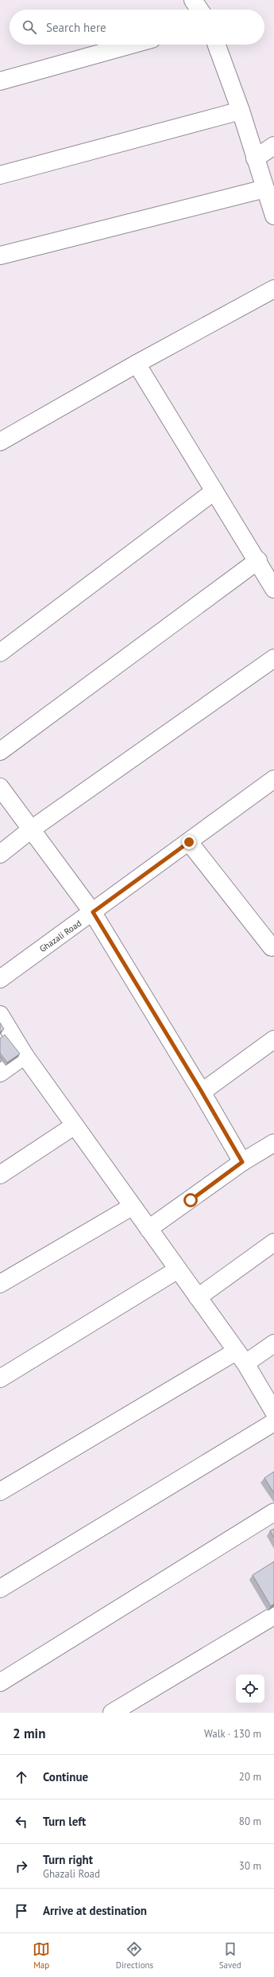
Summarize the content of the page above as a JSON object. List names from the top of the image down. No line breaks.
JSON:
{"streets":{"street":["Ghazali Road"]},"page":{"search":"Search here","heading":["2 min","Walk · 130 m"],"list":[["Continue","20 m"],["Turn left","80 m"],["Turn right","Ghazali Road","30 m"],"Arrive at destination"],"nav":["Map","Directions","Saved"]}}
